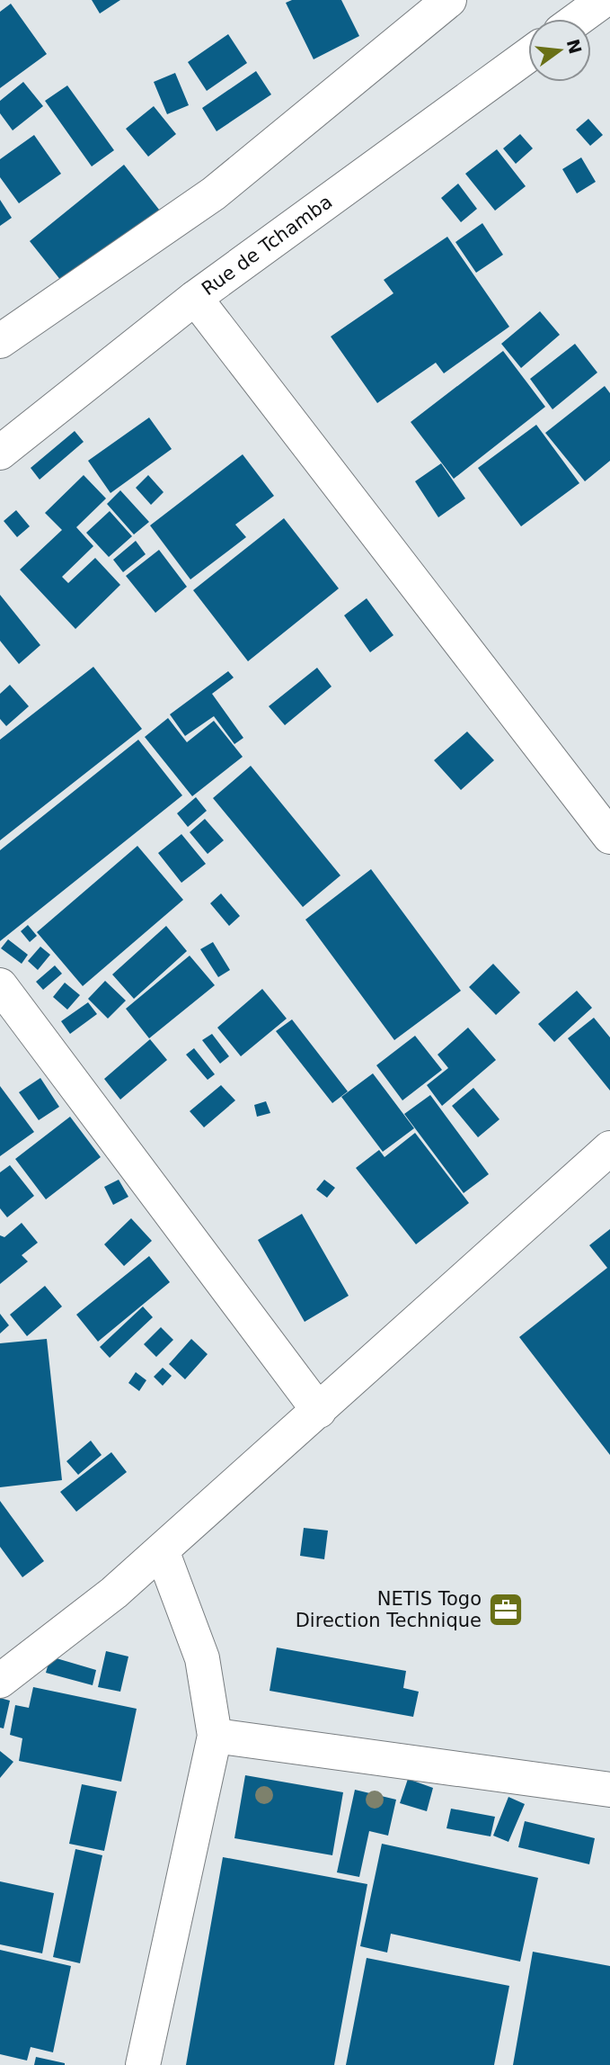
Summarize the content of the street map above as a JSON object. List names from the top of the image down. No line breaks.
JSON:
{"streets":{"street":["Rue de Tchamba"]},"places":{"office":["NETIS Togo Direction Technique"]},"north":"right"}
